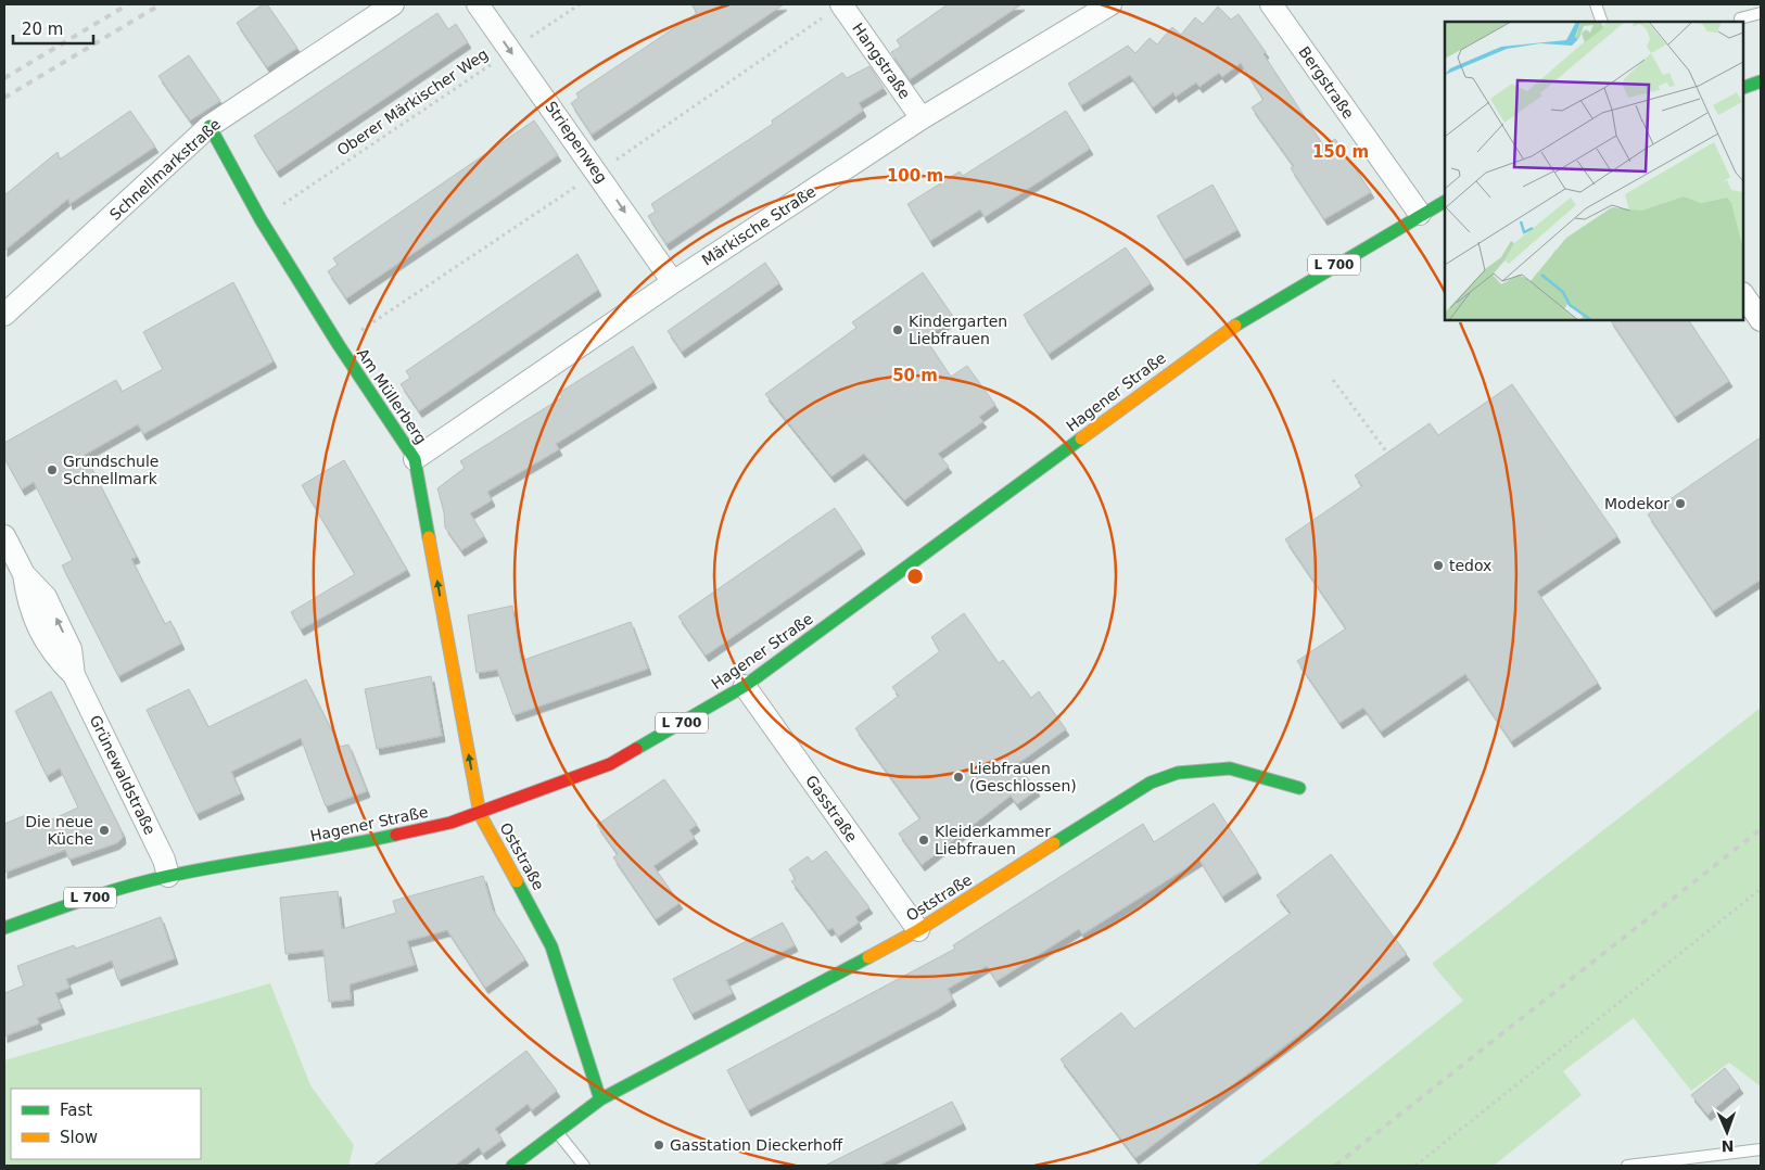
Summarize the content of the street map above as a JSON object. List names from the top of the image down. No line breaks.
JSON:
{"streets":{"street":["Hangstraße","Bergstraße","Striepenweg","Schnellmarkstraße","Märkische Straße","L 700","Hagener Straße","Am Müllerberg","Grünewaldstraße","Gasstraße","Oststraße"],"path":["Oberer Märkischer Weg"]},"crossings":[["Hangstraße","Märkische Straße"],["Bergstraße","Hagener Straße"],["Oberer Märkischer Weg","Striepenweg"],["Oberer Märkischer Weg","Am Müllerberg"],["Striepenweg","Märkische Straße"],["Schnellmarkstraße","Am Müllerberg"],["Märkische Straße","Am Müllerberg"],["Hagener Straße","Am Müllerberg"],["Hagener Straße","Grünewaldstraße"],["Hagener Straße","Gasstraße"],["Hagener Straße","Oststraße"],["Am Müllerberg","Oststraße"],["Gasstraße","Oststraße"]],"one_way":["Striepenweg","Am Müllerberg"],"places":["Kindergarten Liebfrauen","Grundschule Schnellmark","Modekor","tedox","Liebfrauen (Geschlossen)","Die neue Küche","Kleiderkammer Liebfrauen","Gasstation Dieckerhoff"],"legend":["Fast","Slow"],"scale_bar":"20 m","north":"bottom","rings":["150 m","100 m","50 m"]}
